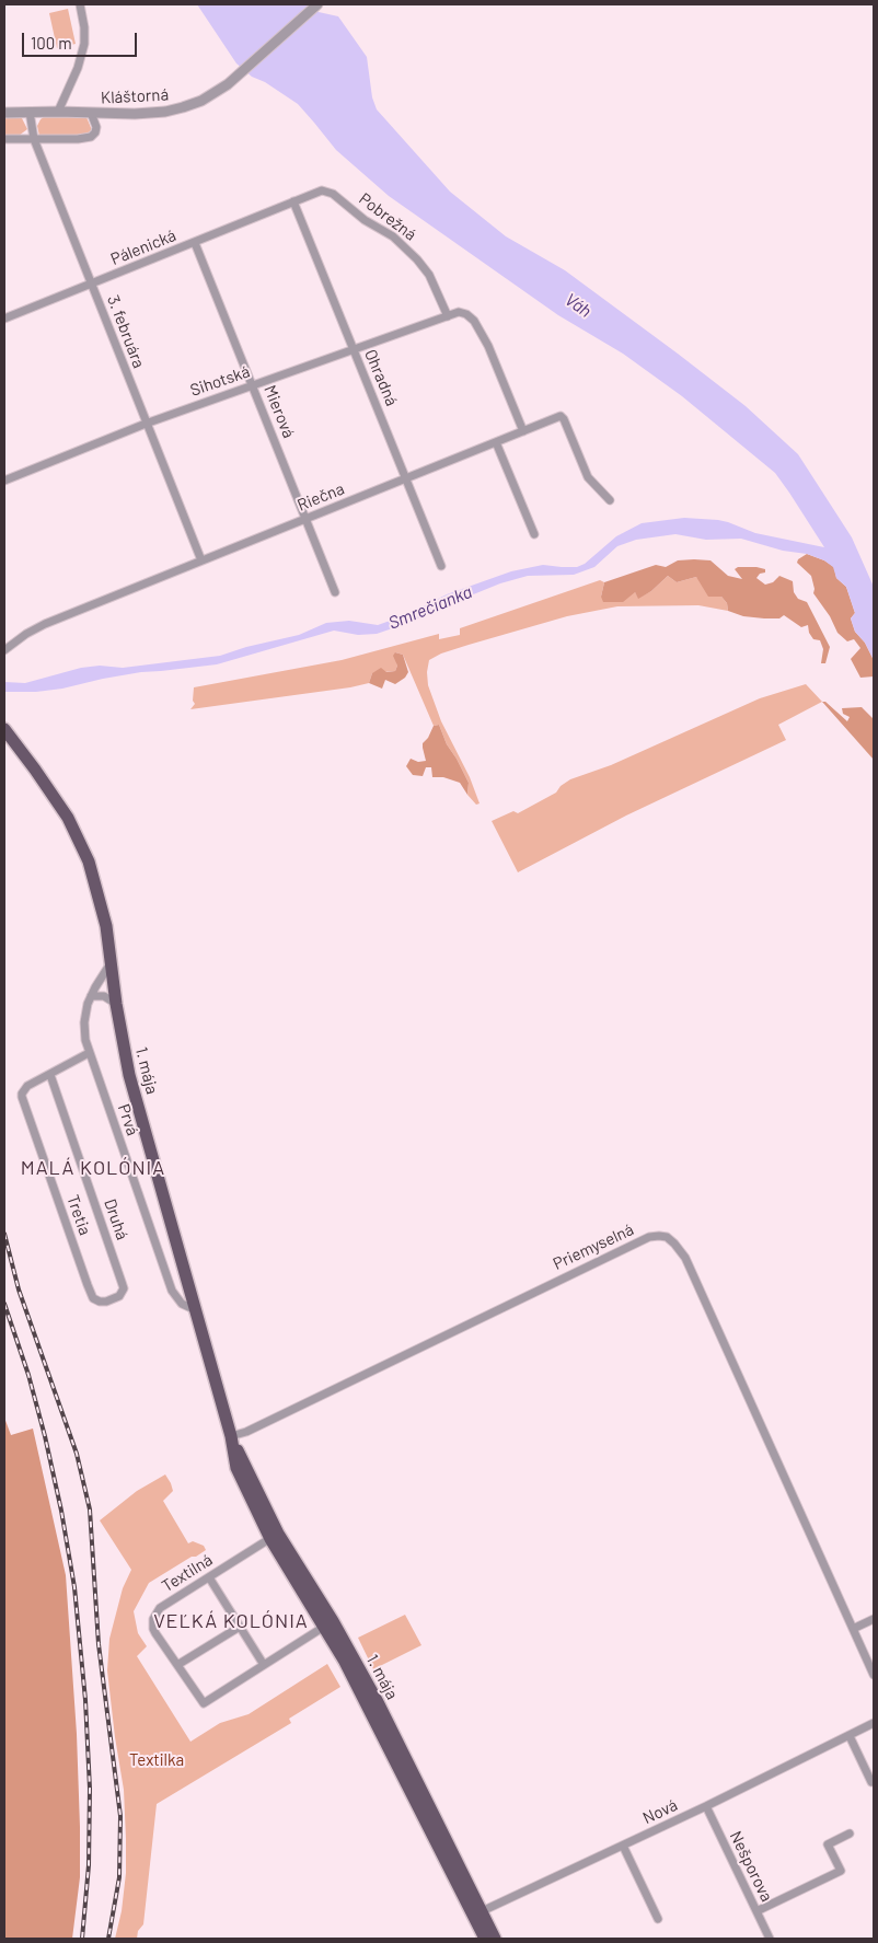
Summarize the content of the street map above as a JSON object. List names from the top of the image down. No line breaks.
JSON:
{"streets":{"main road":["1. mája"],"street":["Kláštorná","Pobrežná","Pálenická","3. februára","Ohradná","Sihotská","Mierová","Riečna","Prvá","Tretia","Druhá","Priemyselná","Textilná","Nová","Nešporova"]},"crossings":[["Kláštorná","3. februára"],["Pobrežná","Pálenická"],["Pobrežná","Ohradná"],["Pobrežná","Sihotská"],["Pálenická","3. februára"],["Pálenická","Ohradná"],["Pálenická","Mierová"],["3. februára","Sihotská"],["3. februára","Riečna"],["Ohradná","Sihotská"],["Ohradná","Riečna"],["Sihotská","Mierová"],["Mierová","Riečna"],["1. mája","Prvá"],["1. mája","Priemyselná"],["1. mája","Textilná"],["1. mája","Nová"],["Tretia","Druhá"],["Nová","Nešporova"]],"districts":["MALÁ KOLÓNIA","VEĽKÁ KOLÓNIA"],"water":["Váh","Smrečianka"],"parks":["Textilka"],"scale_bar":"100 m"}
